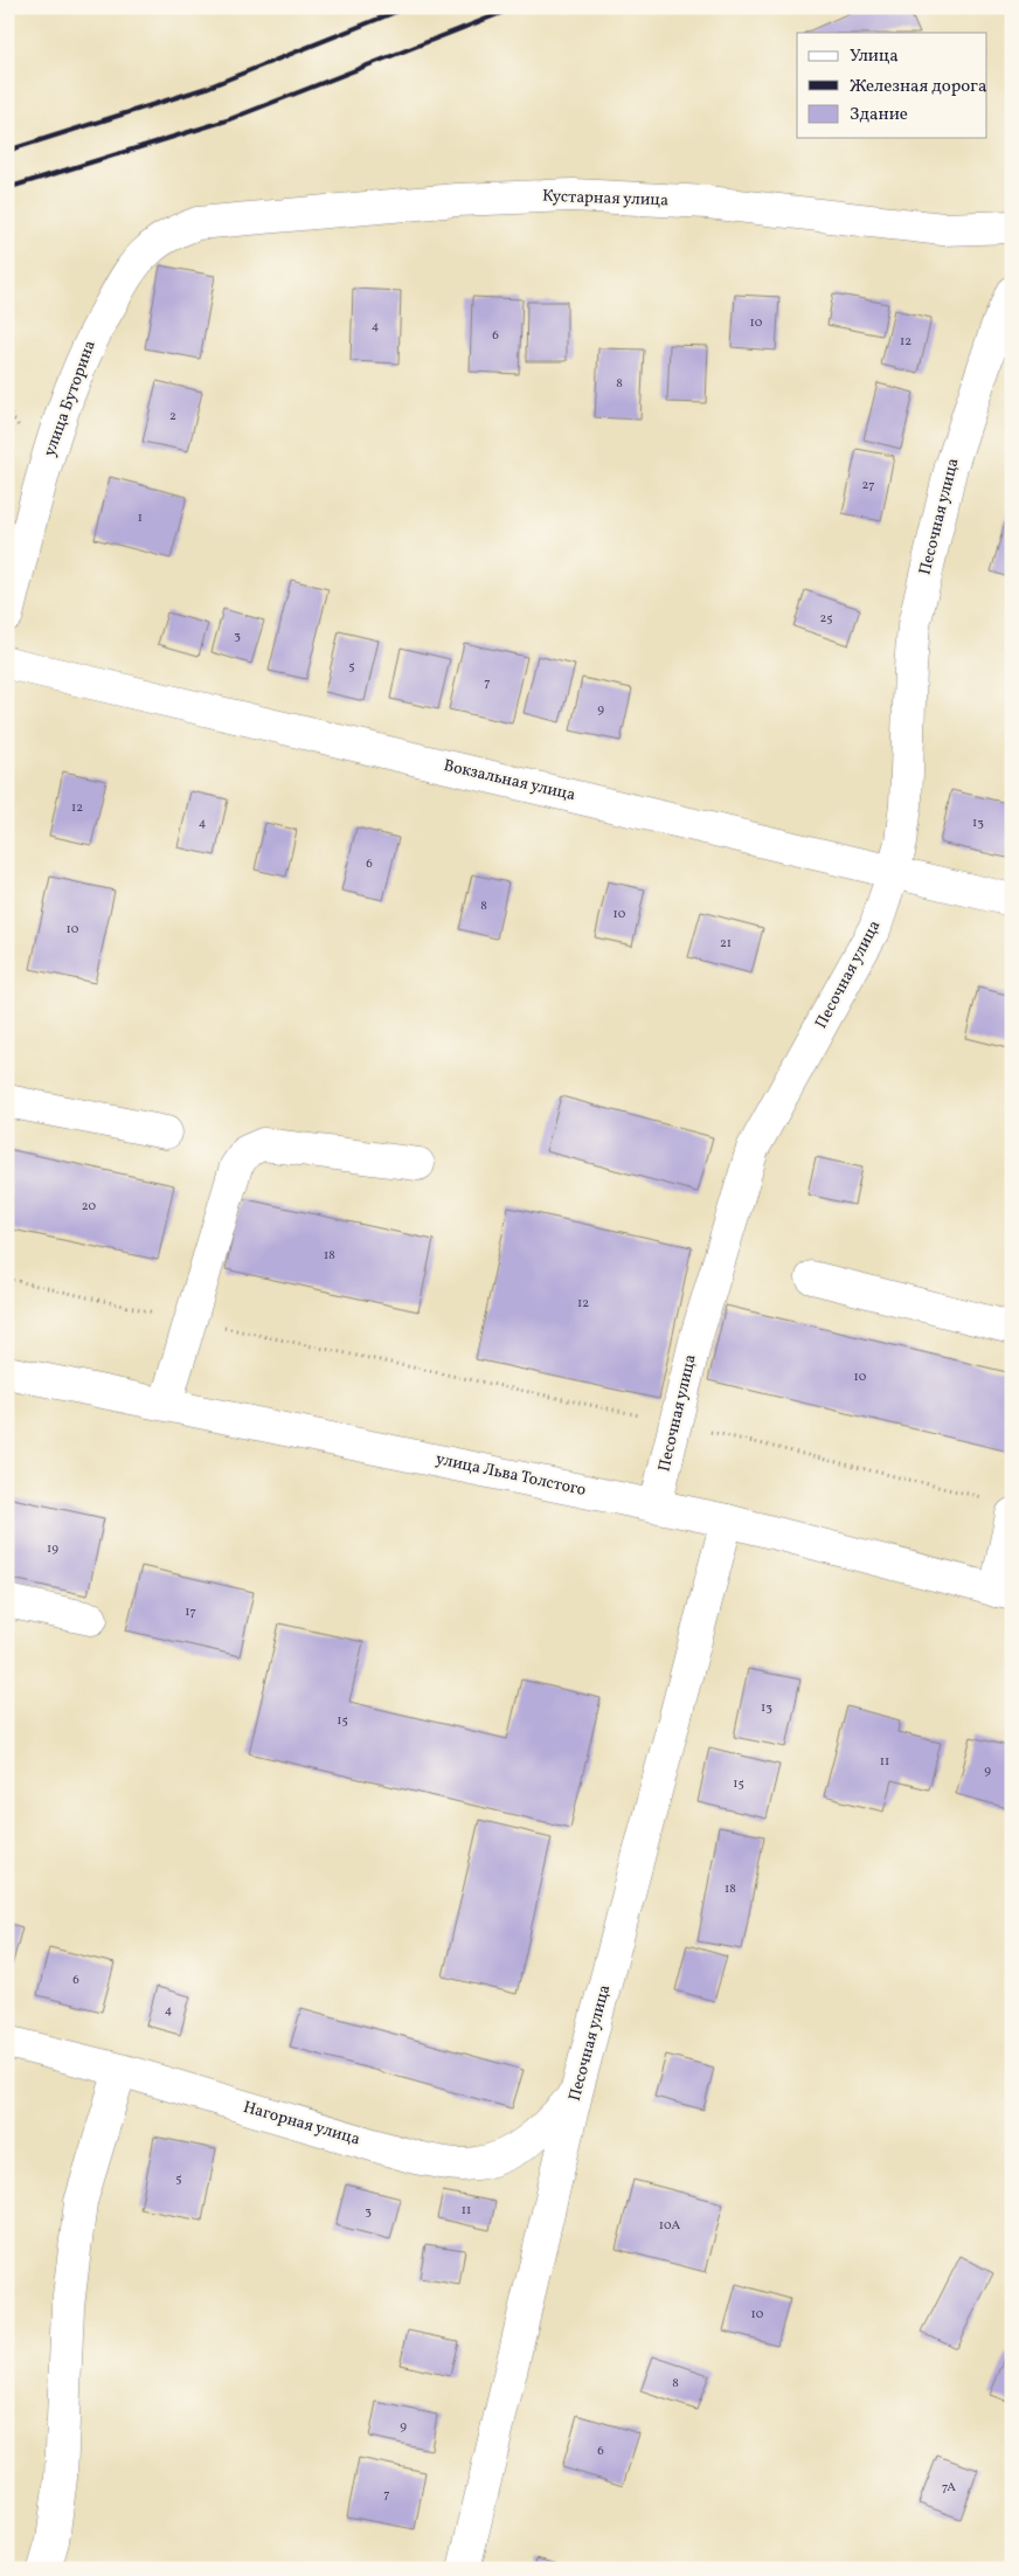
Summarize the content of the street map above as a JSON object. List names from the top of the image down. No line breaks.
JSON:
{"streets":{"street":["Кустарная улица","улица Буторина","Песочная улица","Вокзальная улица","улица Льва Толстого","Нагорная улица"]},"crossings":[["Кустарная улица","улица Буторина"],["Песочная улица","Вокзальная улица"],["Песочная улица","улица Льва Толстого"],["Песочная улица","Нагорная улица"]],"house_numbers":["10","4","6","12","8","2","27","1","25","3","5","7","9","12","4","13","6","8","10","10","21","20","18","12","10","19","17","13","15","11","9","15","18","6","4","5","11","3","10А","10","8","9","6","7А","7"],"legend":["Улица","Железная дорога","Здание"]}
